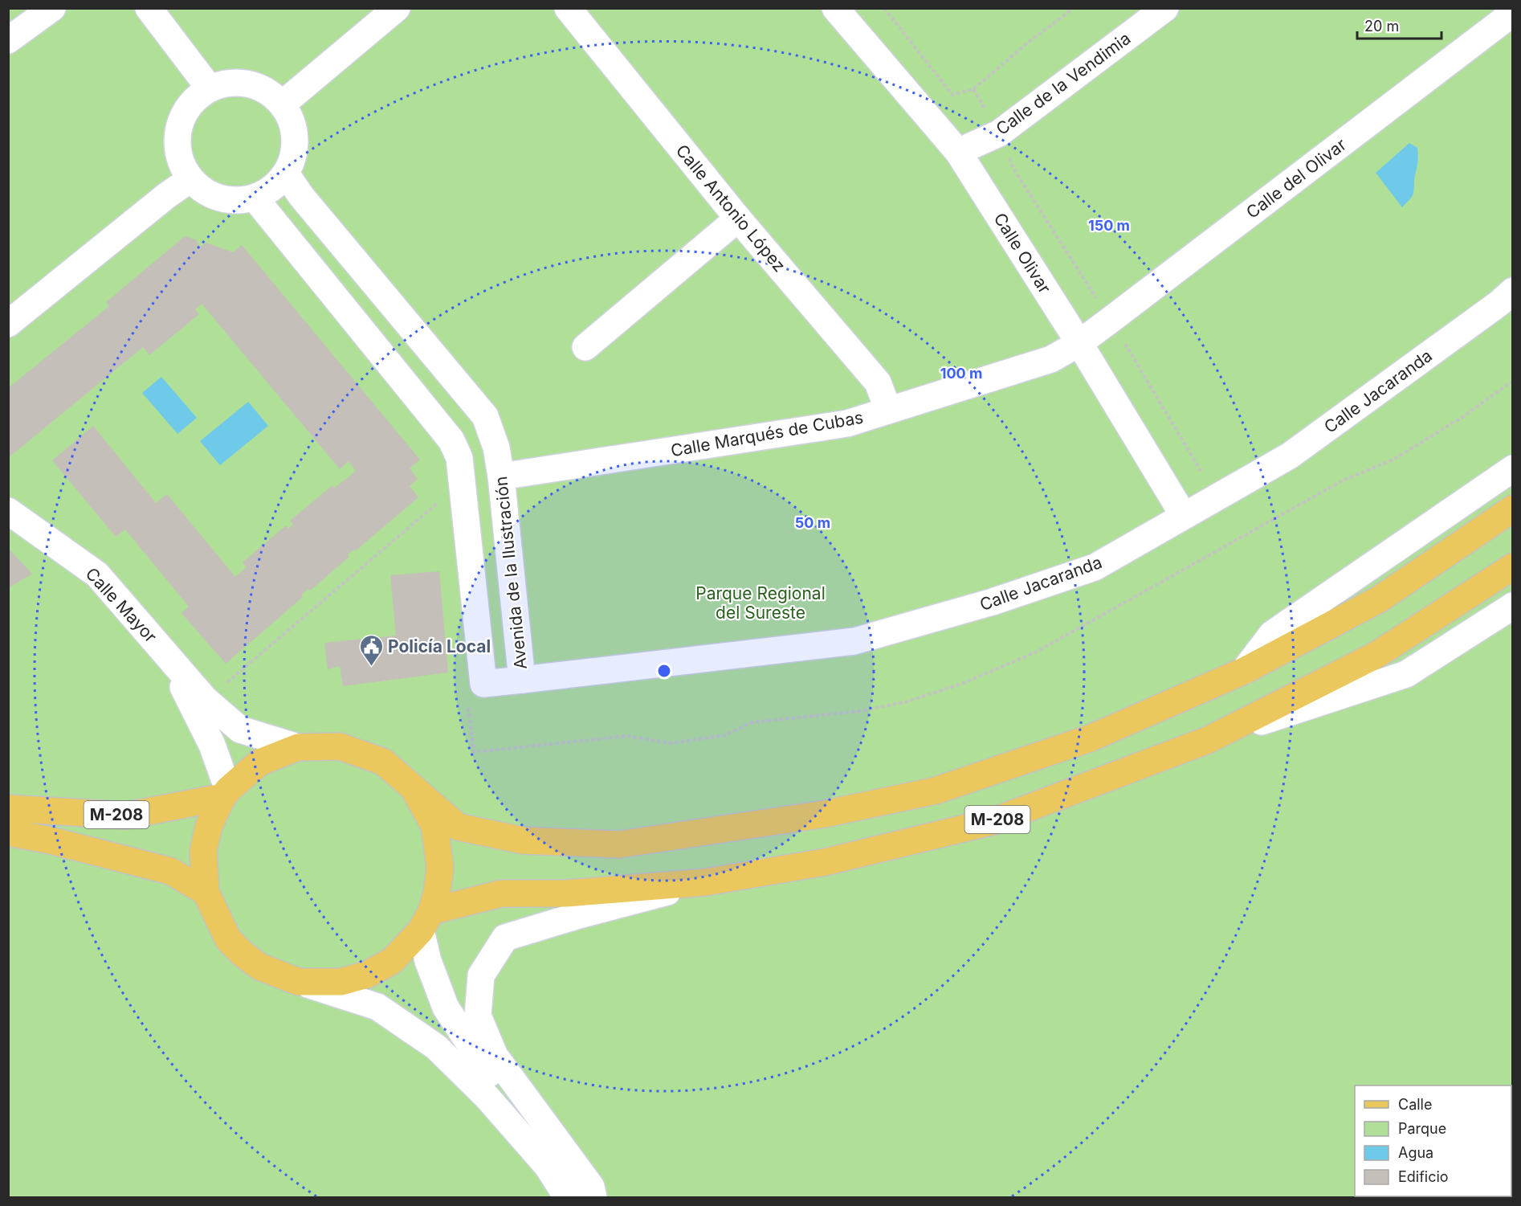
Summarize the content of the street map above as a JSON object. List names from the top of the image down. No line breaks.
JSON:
{"streets":{"main road":["M-208"],"street":["Calle de la Vendimia","Calle del Olivar","Calle Antonio López","Calle Olivar","Calle Jacaranda","Calle Marqués de Cubas","Avenida de la Ilustración","Calle Mayor"]},"crossings":[["Calle de la Vendimia","Calle Olivar"],["Calle del Olivar","Calle Olivar"],["Calle del Olivar","Calle Marqués de Cubas"],["Calle Antonio López","Calle Marqués de Cubas"],["Calle Olivar","Calle Jacaranda"],["Calle Olivar","Calle Marqués de Cubas"],["Calle Jacaranda","Avenida de la Ilustración"],["Calle Marqués de Cubas","Avenida de la Ilustración"],["Calle Mayor","M-208"]],"parks":["Parque Regional del Sureste"],"places":{"public building":["Policía Local"]},"legend":["Calle","Parque","Agua","Edificio"],"scale_bar":"20 m","rings":["150 m","100 m","50 m"]}
